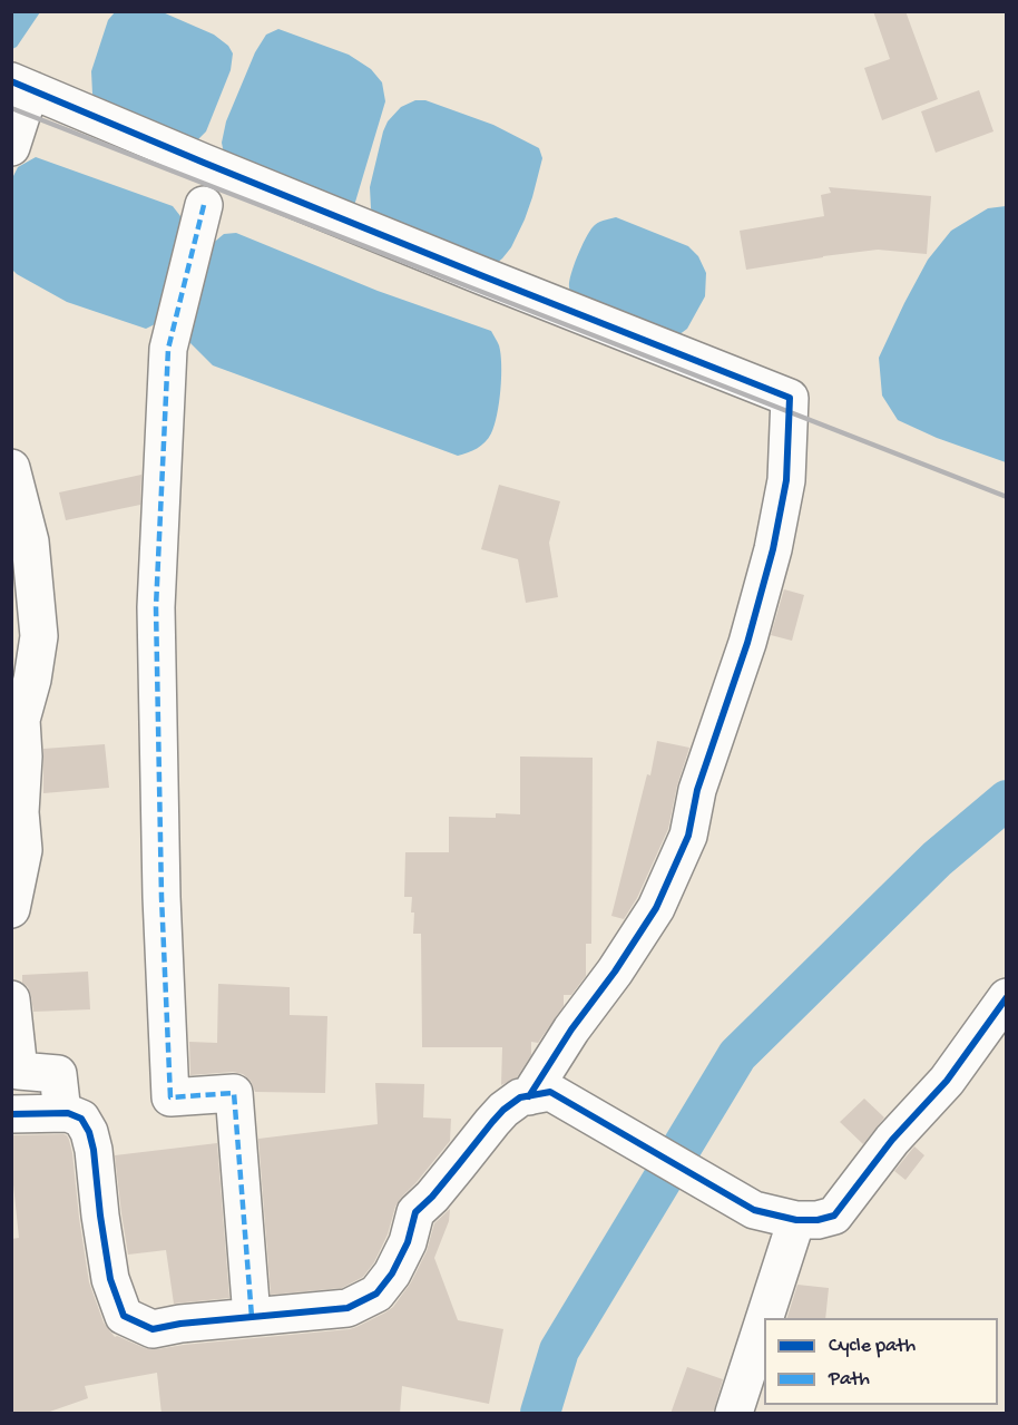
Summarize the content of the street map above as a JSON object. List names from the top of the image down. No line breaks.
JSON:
{"legend":["Cycle path","Path"]}
